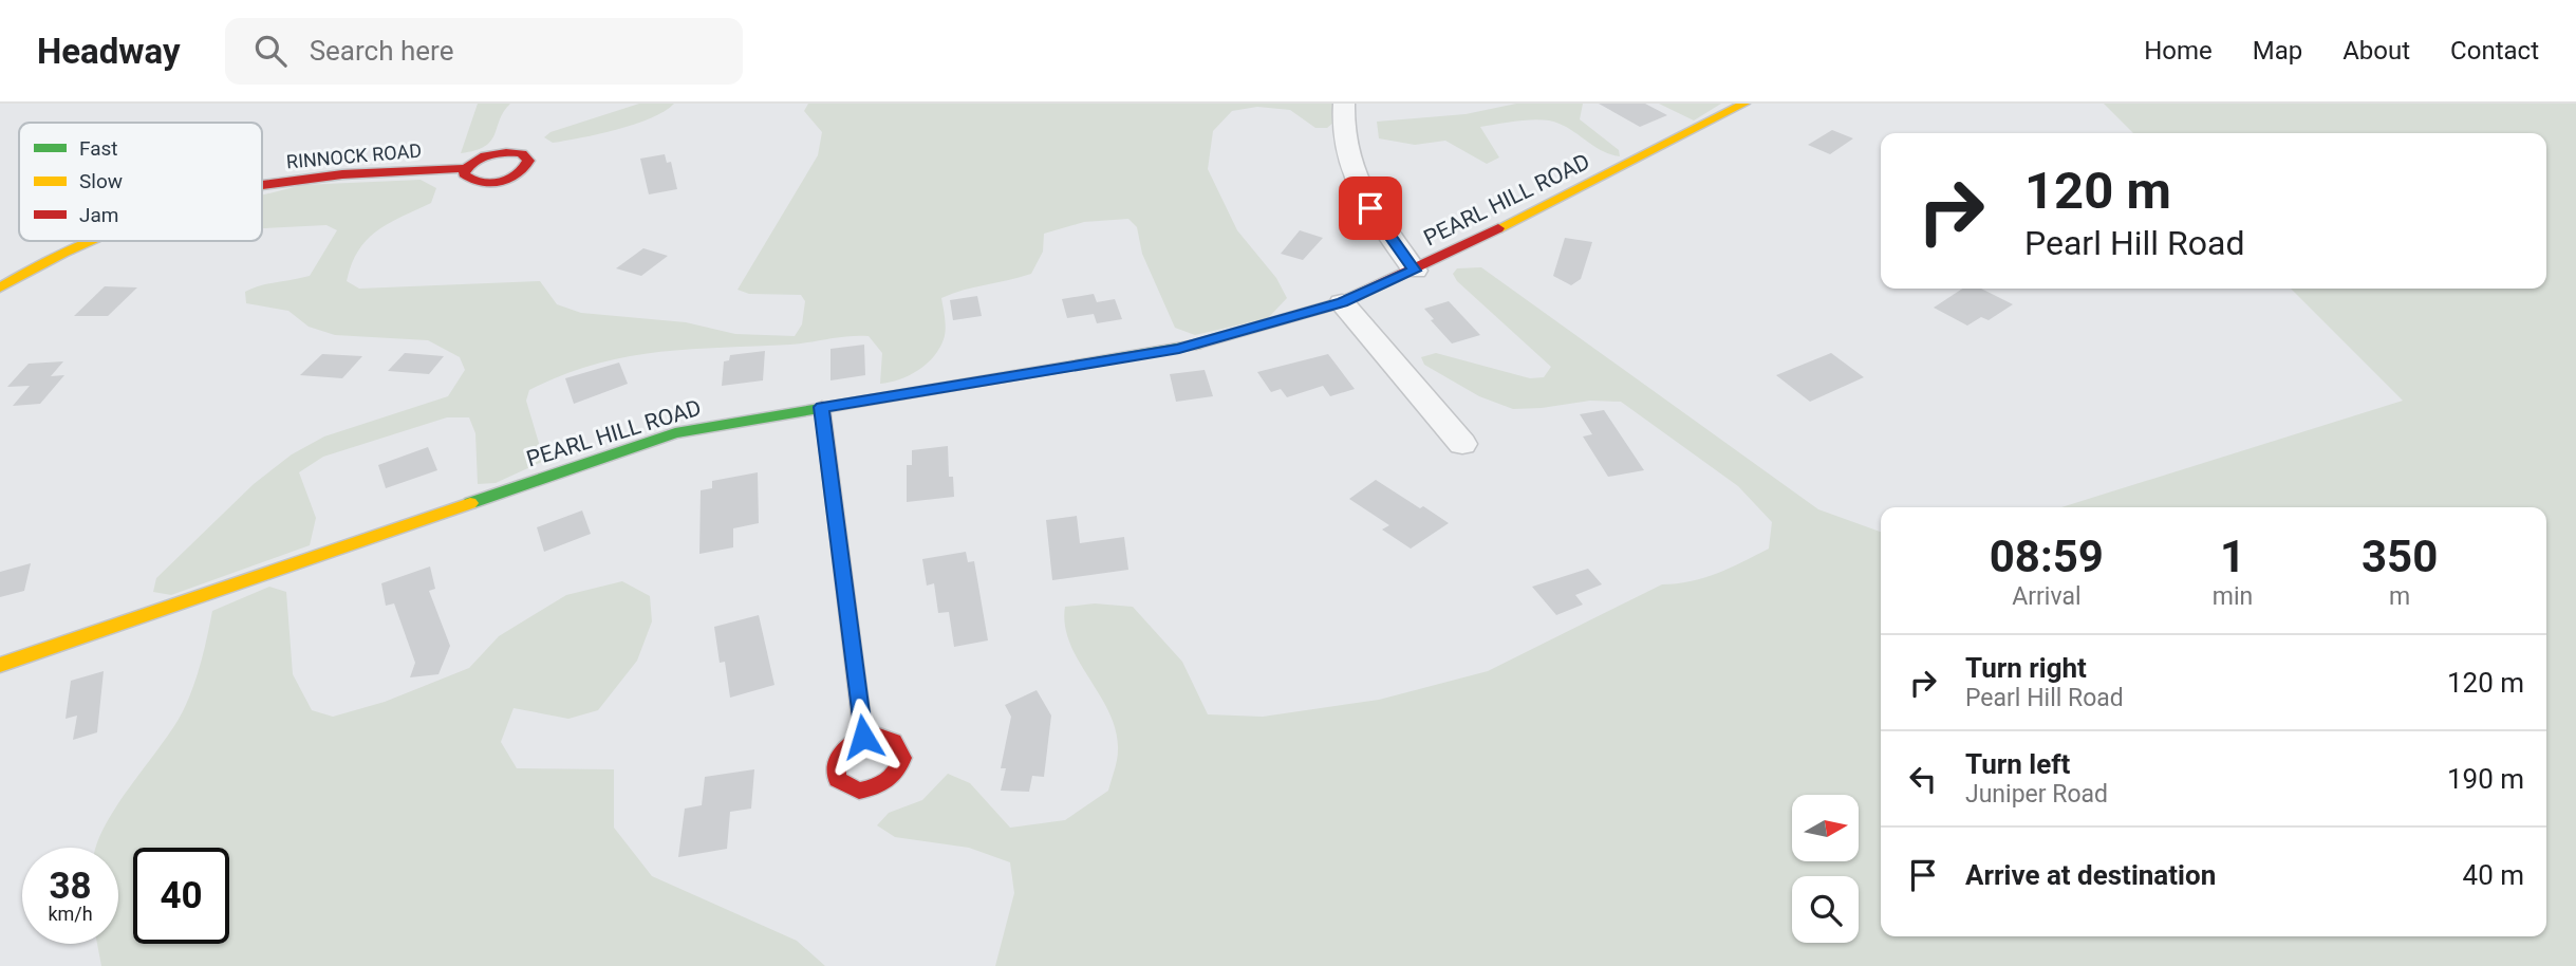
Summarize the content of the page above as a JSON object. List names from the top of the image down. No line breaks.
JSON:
{"streets":{"street":["RINNOCK ROAD","PEARL HILL ROAD"]},"legend":["Fast","Slow","Jam"],"north":"right","page":{"header":"Headway","search":"Search here","nav":["Home","Map","About","Contact"],"turn":["120 m","Pearl Hill Road"],"eta":["08:59","Arrival","1","min","350","m"],"list":[{"name":"Turn right","note":"Pearl Hill Road","value":"120 m"},{"name":"Turn left","note":"Juniper Road","value":"190 m"},{"name":"Arrive at destination","value":"40 m"}],"speed":"38 km/h","limit":"40"}}
